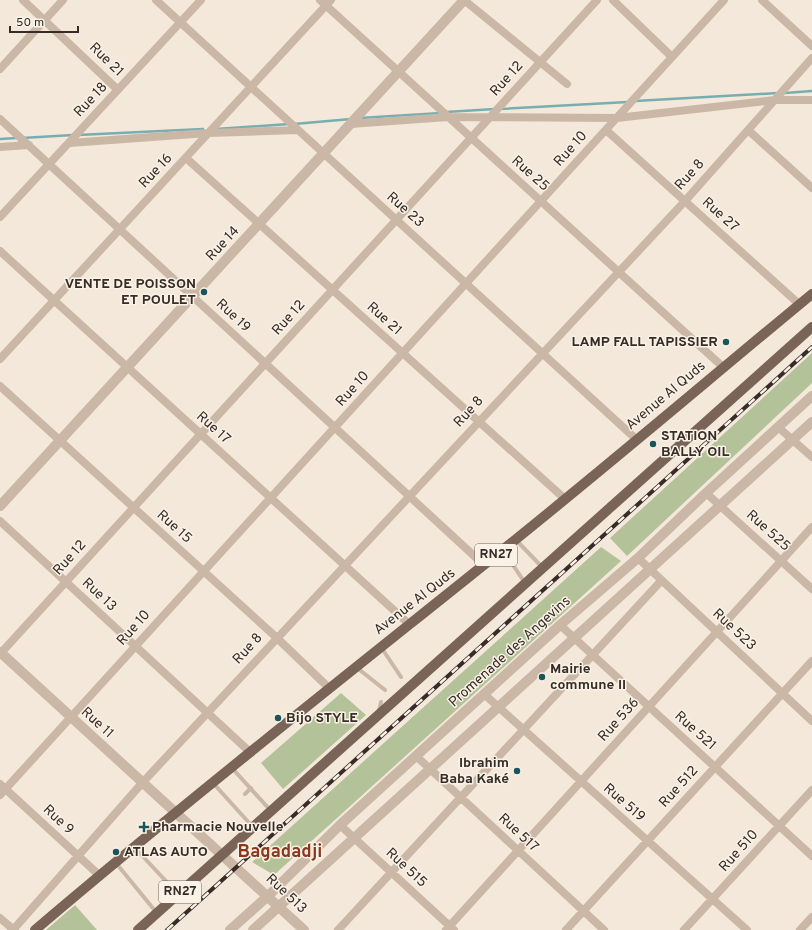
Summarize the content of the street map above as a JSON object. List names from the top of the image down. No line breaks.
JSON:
{"streets":{"main road":["Avenue Al Quds","RN27"],"street":["Rue 21","Rue 12","Rue 18","Rue 10","Rue 16","Rue 25","Rue 8","Rue 23","Rue 27","Rue 14","Rue 19","Rue 17","Rue 15","Rue 525","Rue 13","Rue 523","Promenade des Angevins","Rue 536","Rue 11","Rue 521","Rue 512","Rue 519","Rue 9","Rue 517","Rue 510","Rue 515","Rue 513"]},"crossings":[["Rue 21","Rue 12"],["Rue 21","Rue 18"],["Rue 21","Rue 10"],["Rue 21","Rue 16"],["Rue 21","Rue 8"],["Rue 21","Rue 14"],["Rue 21","Avenue Al Quds"],["Rue 12","Rue 25"],["Rue 12","Rue 23"],["Rue 12","Rue 19"],["Rue 12","Rue 17"],["Rue 12","Rue 15"],["Rue 12","Rue 13"],["Rue 12","Rue 11"],["Rue 18","Rue 23"],["Rue 18","Rue 19"],["Rue 10","Rue 25"],["Rue 10","Rue 23"],["Rue 10","Rue 27"],["Rue 10","Rue 19"],["Rue 10","Rue 17"],["Rue 10","Rue 15"],["Rue 10","Rue 13"],["Rue 10","Rue 11"],["Rue 10","Rue 9"],["Rue 16","Rue 25"],["Rue 16","Rue 23"],["Rue 16","Rue 19"],["Rue 16","Rue 17"],["Rue 25","Rue 8"],["Rue 25","Rue 14"],["Rue 25","Avenue Al Quds"],["Rue 8","Rue 23"],["Rue 8","Rue 27"],["Rue 8","Rue 19"],["Rue 8","Rue 17"],["Rue 8","Rue 15"],["Rue 8","Rue 13"],["Rue 8","Rue 11"],["Rue 8","Rue 9"],["Rue 23","Rue 14"],["Rue 23","Avenue Al Quds"],["Rue 27","Avenue Al Quds"],["Rue 14","Rue 19"],["Rue 14","Rue 17"],["Rue 14","Rue 15"],["Rue 19","Avenue Al Quds"],["Avenue Al Quds","Rue 17"],["Avenue Al Quds","Rue 15"],["Avenue Al Quds","Rue 13"],["Avenue Al Quds","Rue 11"],["Avenue Al Quds","Rue 9"],["Avenue Al Quds","Rue 513"],["Rue 525","Promenade des Angevins"],["Rue 525","Rue 536"],["RN27","Rue 513"],["Rue 523","Promenade des Angevins"],["Rue 523","Rue 536"],["Rue 523","Rue 512"],["Promenade des Angevins","Rue 521"],["Promenade des Angevins","Rue 519"],["Promenade des Angevins","Rue 517"],["Promenade des Angevins","Rue 515"],["Promenade des Angevins","Rue 513"],["Rue 536","Rue 521"],["Rue 536","Rue 519"],["Rue 536","Rue 517"],["Rue 536","Rue 515"],["Rue 11","Rue 513"],["Rue 521","Rue 512"],["Rue 521","Rue 510"],["Rue 512","Rue 519"],["Rue 512","Rue 517"],["Rue 519","Rue 510"]],"districts":["Bagadadji"],"places":{"other":["VENTE DE POISSON ET POULET","LAMP FALL TAPISSIER","STATION BALLY OIL","Mairie commune II","Bijo STYLE","Ibrahim Baba Kaké","ATLAS AUTO"],"health":["Pharmacie Nouvelle"]},"scale_bar":"50 m"}
